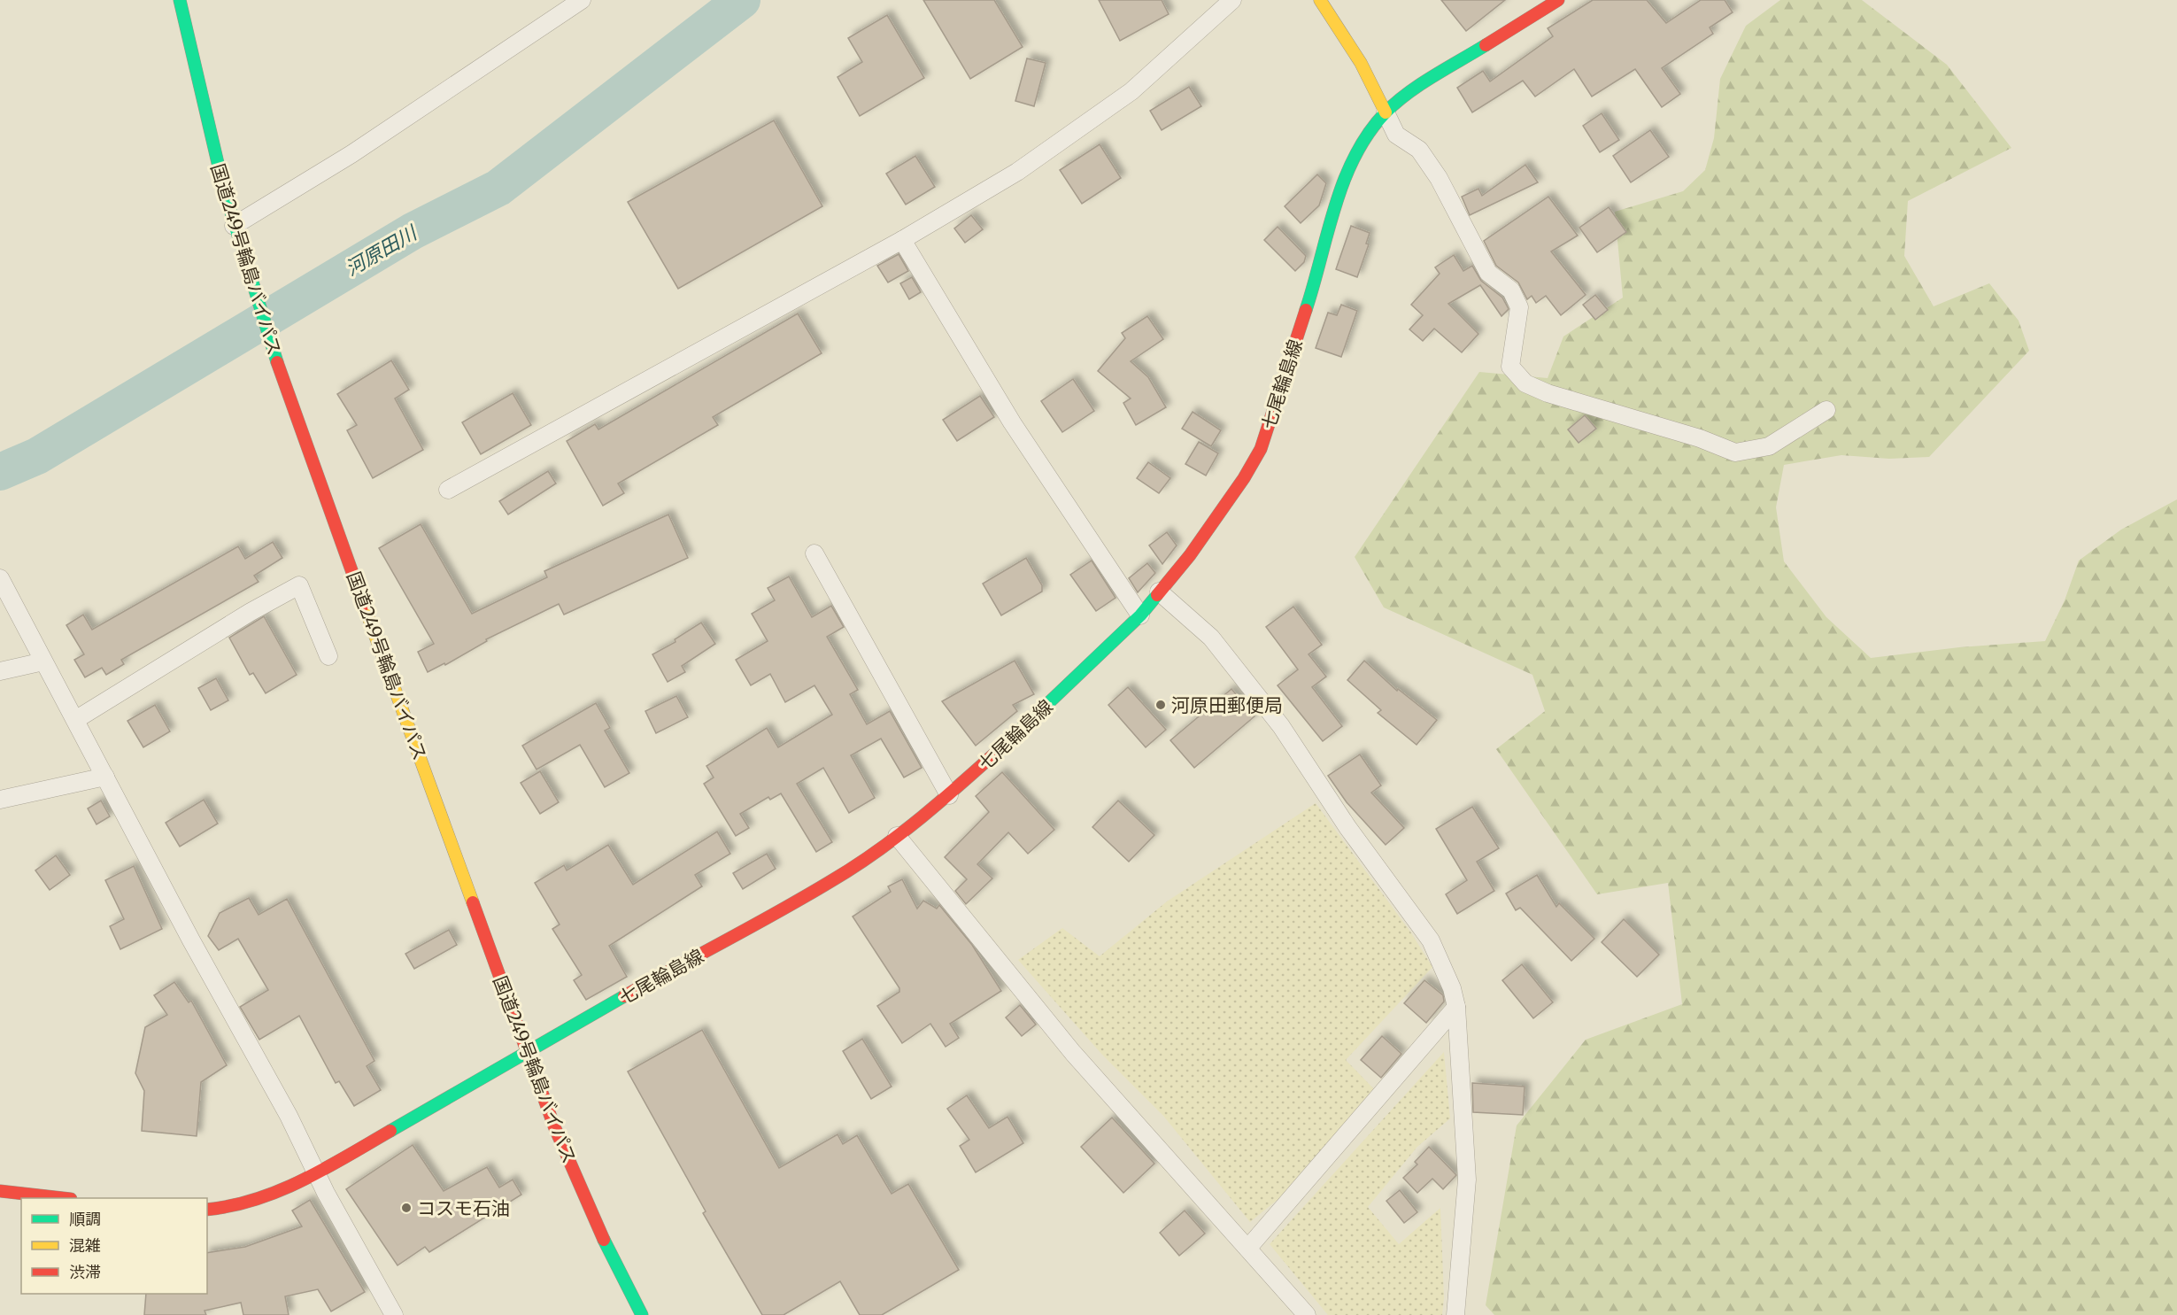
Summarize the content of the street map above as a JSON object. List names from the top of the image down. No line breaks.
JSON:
{"streets":{"main road":["国道249号輪島バイパス","七尾輪島線"]},"crossings":[["国道249号輪島バイパス","七尾輪島線"]],"water":["河原田川"],"places":["河原田郵便局","コスモ石油"],"legend":["順調","混雑","渋滞"]}
